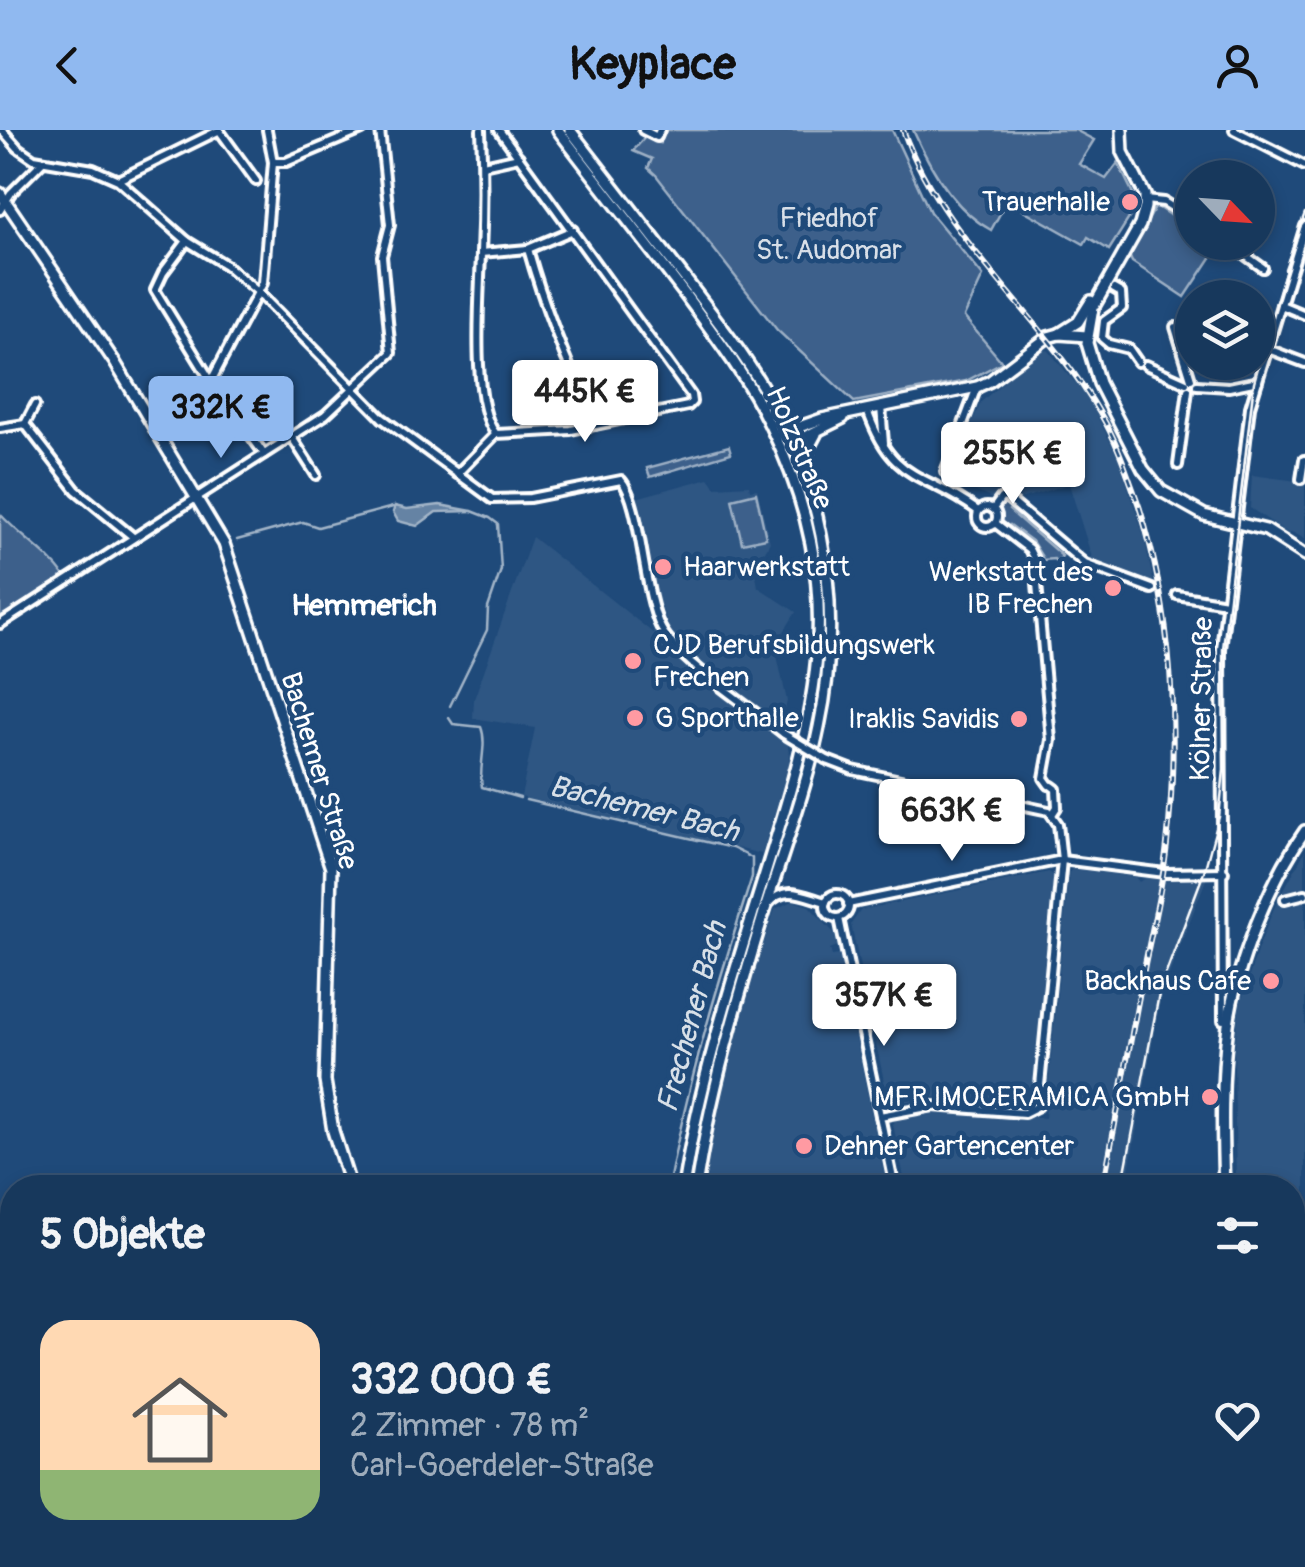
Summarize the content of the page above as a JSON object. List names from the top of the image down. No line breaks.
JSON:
{"streets":{"main road":["Holzstraße","Bachemer Straße"],"street":["Kölner Straße"]},"districts":["Hemmerich"],"water":["Bachemer Bach","Frechener Bach"],"parks":["Friedhof St. Audomar"],"places":["Trauerhalle","Haarwerkstatt","Werkstatt des IB Frechen","CJD Berufsbildungswerk Frechen","G Sporthalle","Iraklis Savidis","Backhaus Cafe","MFR IMOCERAMICA GmbH","Dehner Gartencenter"],"north":"bottom right","page":{"header":"Keyplace","price":["445K €","332K €","255K €","663K €","357K €"],"heading":"5 Objekte","list":[{"name":"332 000 €","note":"2 Zimmer · 78 m² · Carl-Goerdeler-Straße"}]}}
